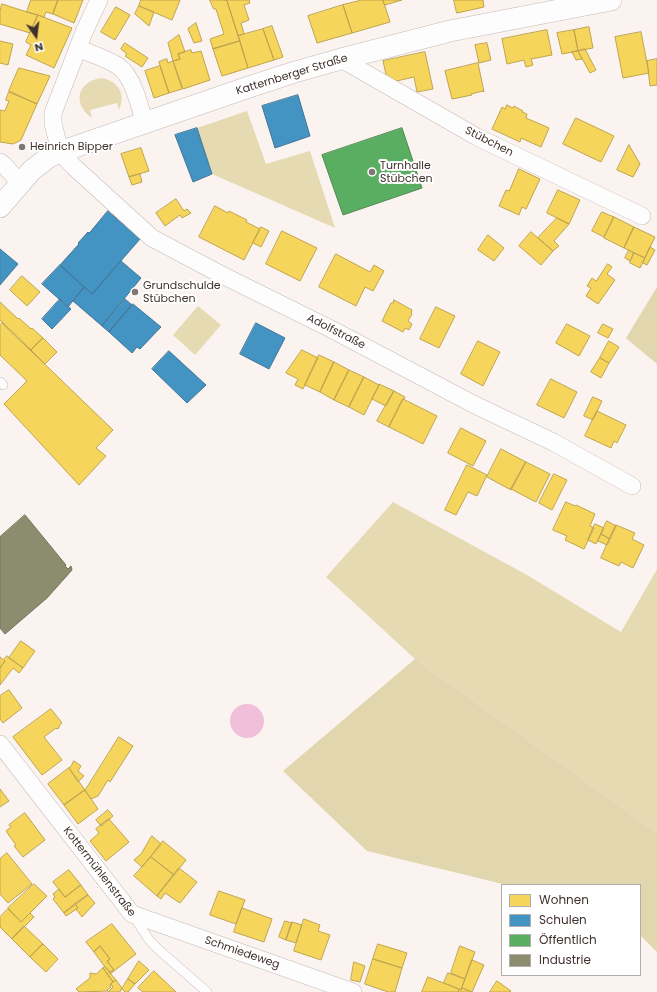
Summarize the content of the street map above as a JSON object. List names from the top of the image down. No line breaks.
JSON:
{"streets":{"street":["Katternberger Straße","Stübchen","Adolfstraße","Kottermühlenstraße","Schmiedeweg"]},"crossings":[["Katternberger Straße","Stübchen"],["Katternberger Straße","Adolfstraße"],["Kottermühlenstraße","Schmiedeweg"]],"places":["Heinrich Bipper","Turnhalle Stübchen","Grundschulde Stübchen"],"legend":["Wohnen","Schulen","Öffentlich","Industrie"],"north":"bottom"}
